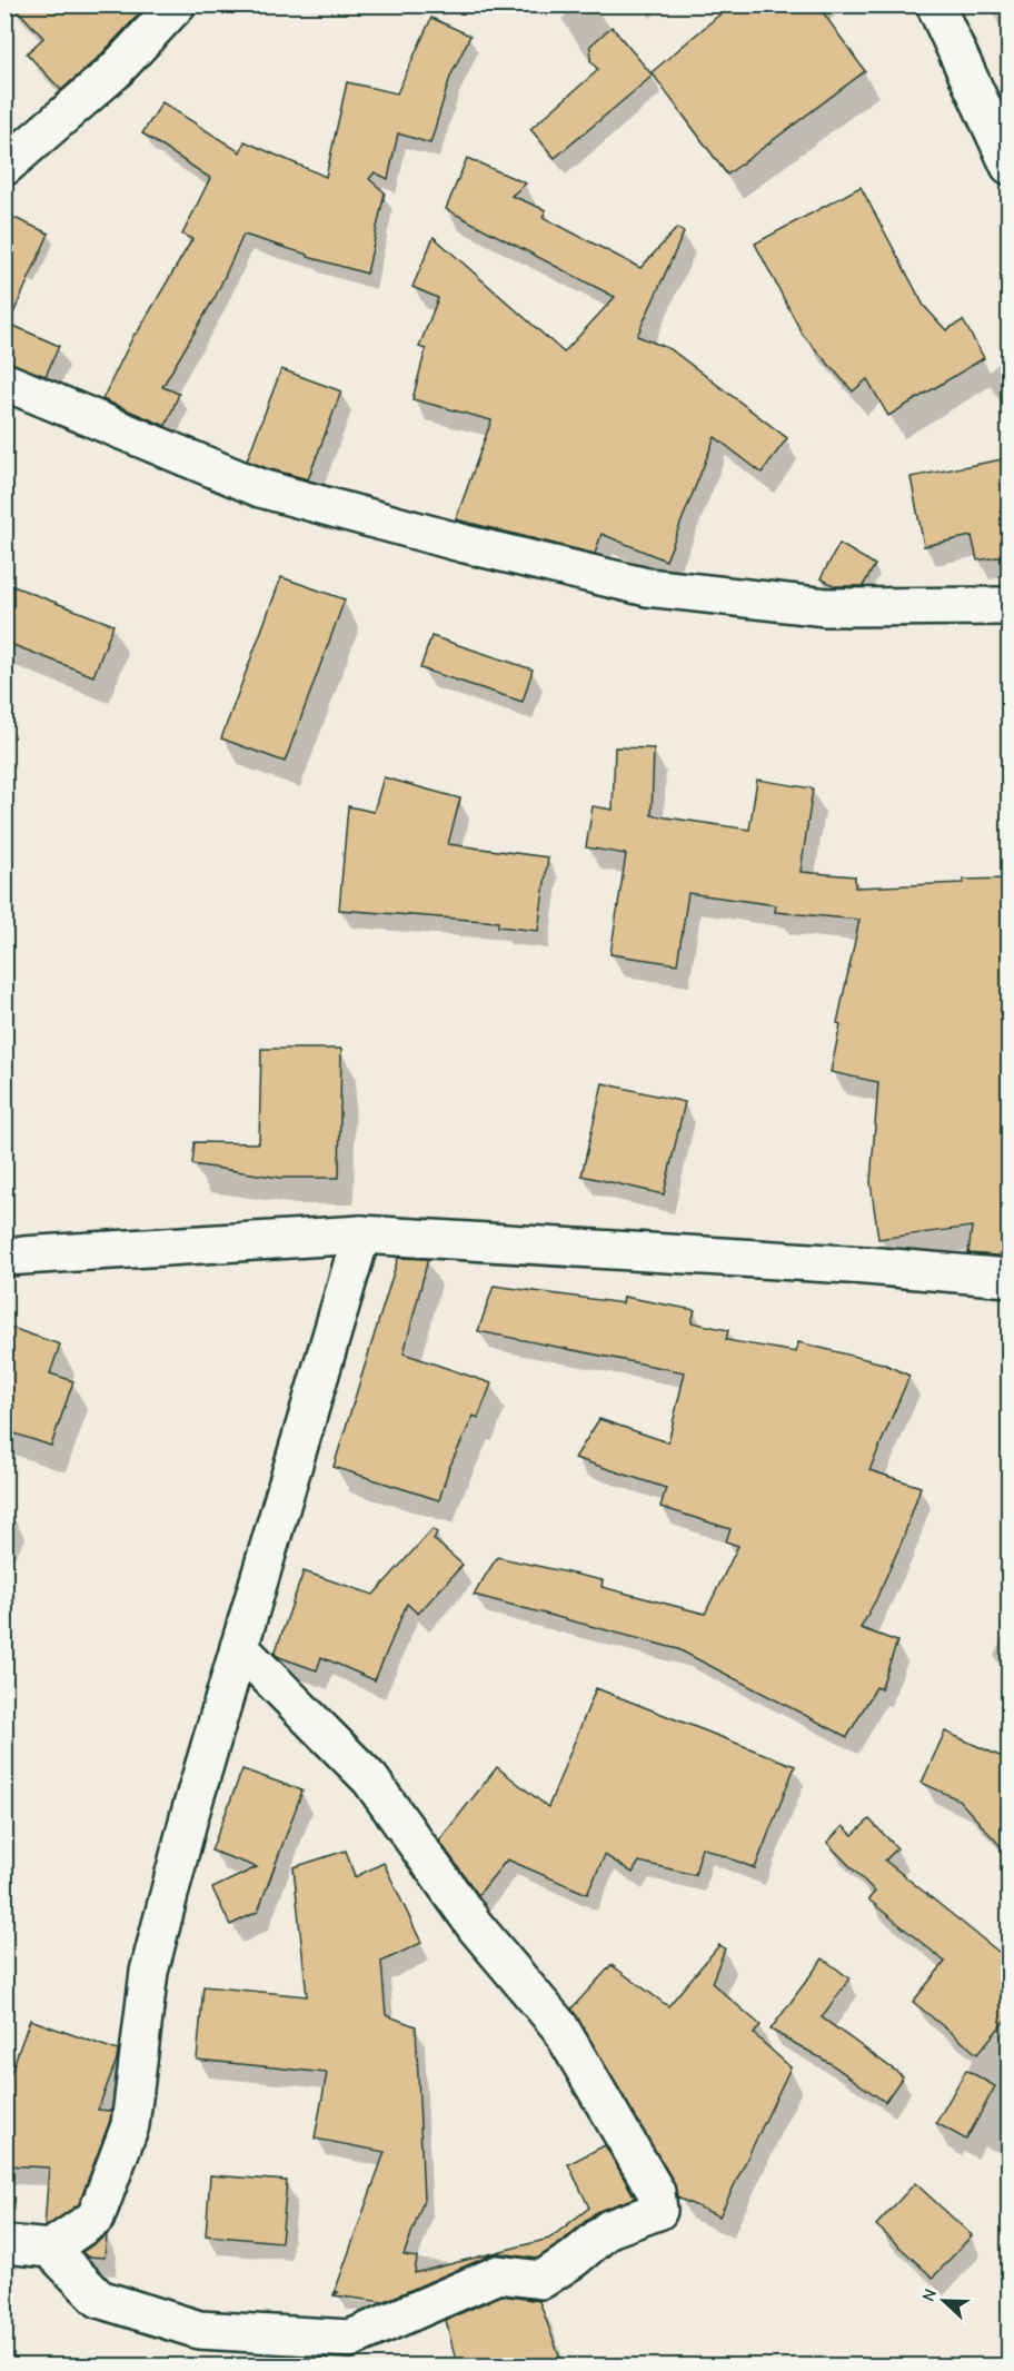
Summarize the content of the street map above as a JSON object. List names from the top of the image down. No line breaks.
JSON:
{"north":"left"}
